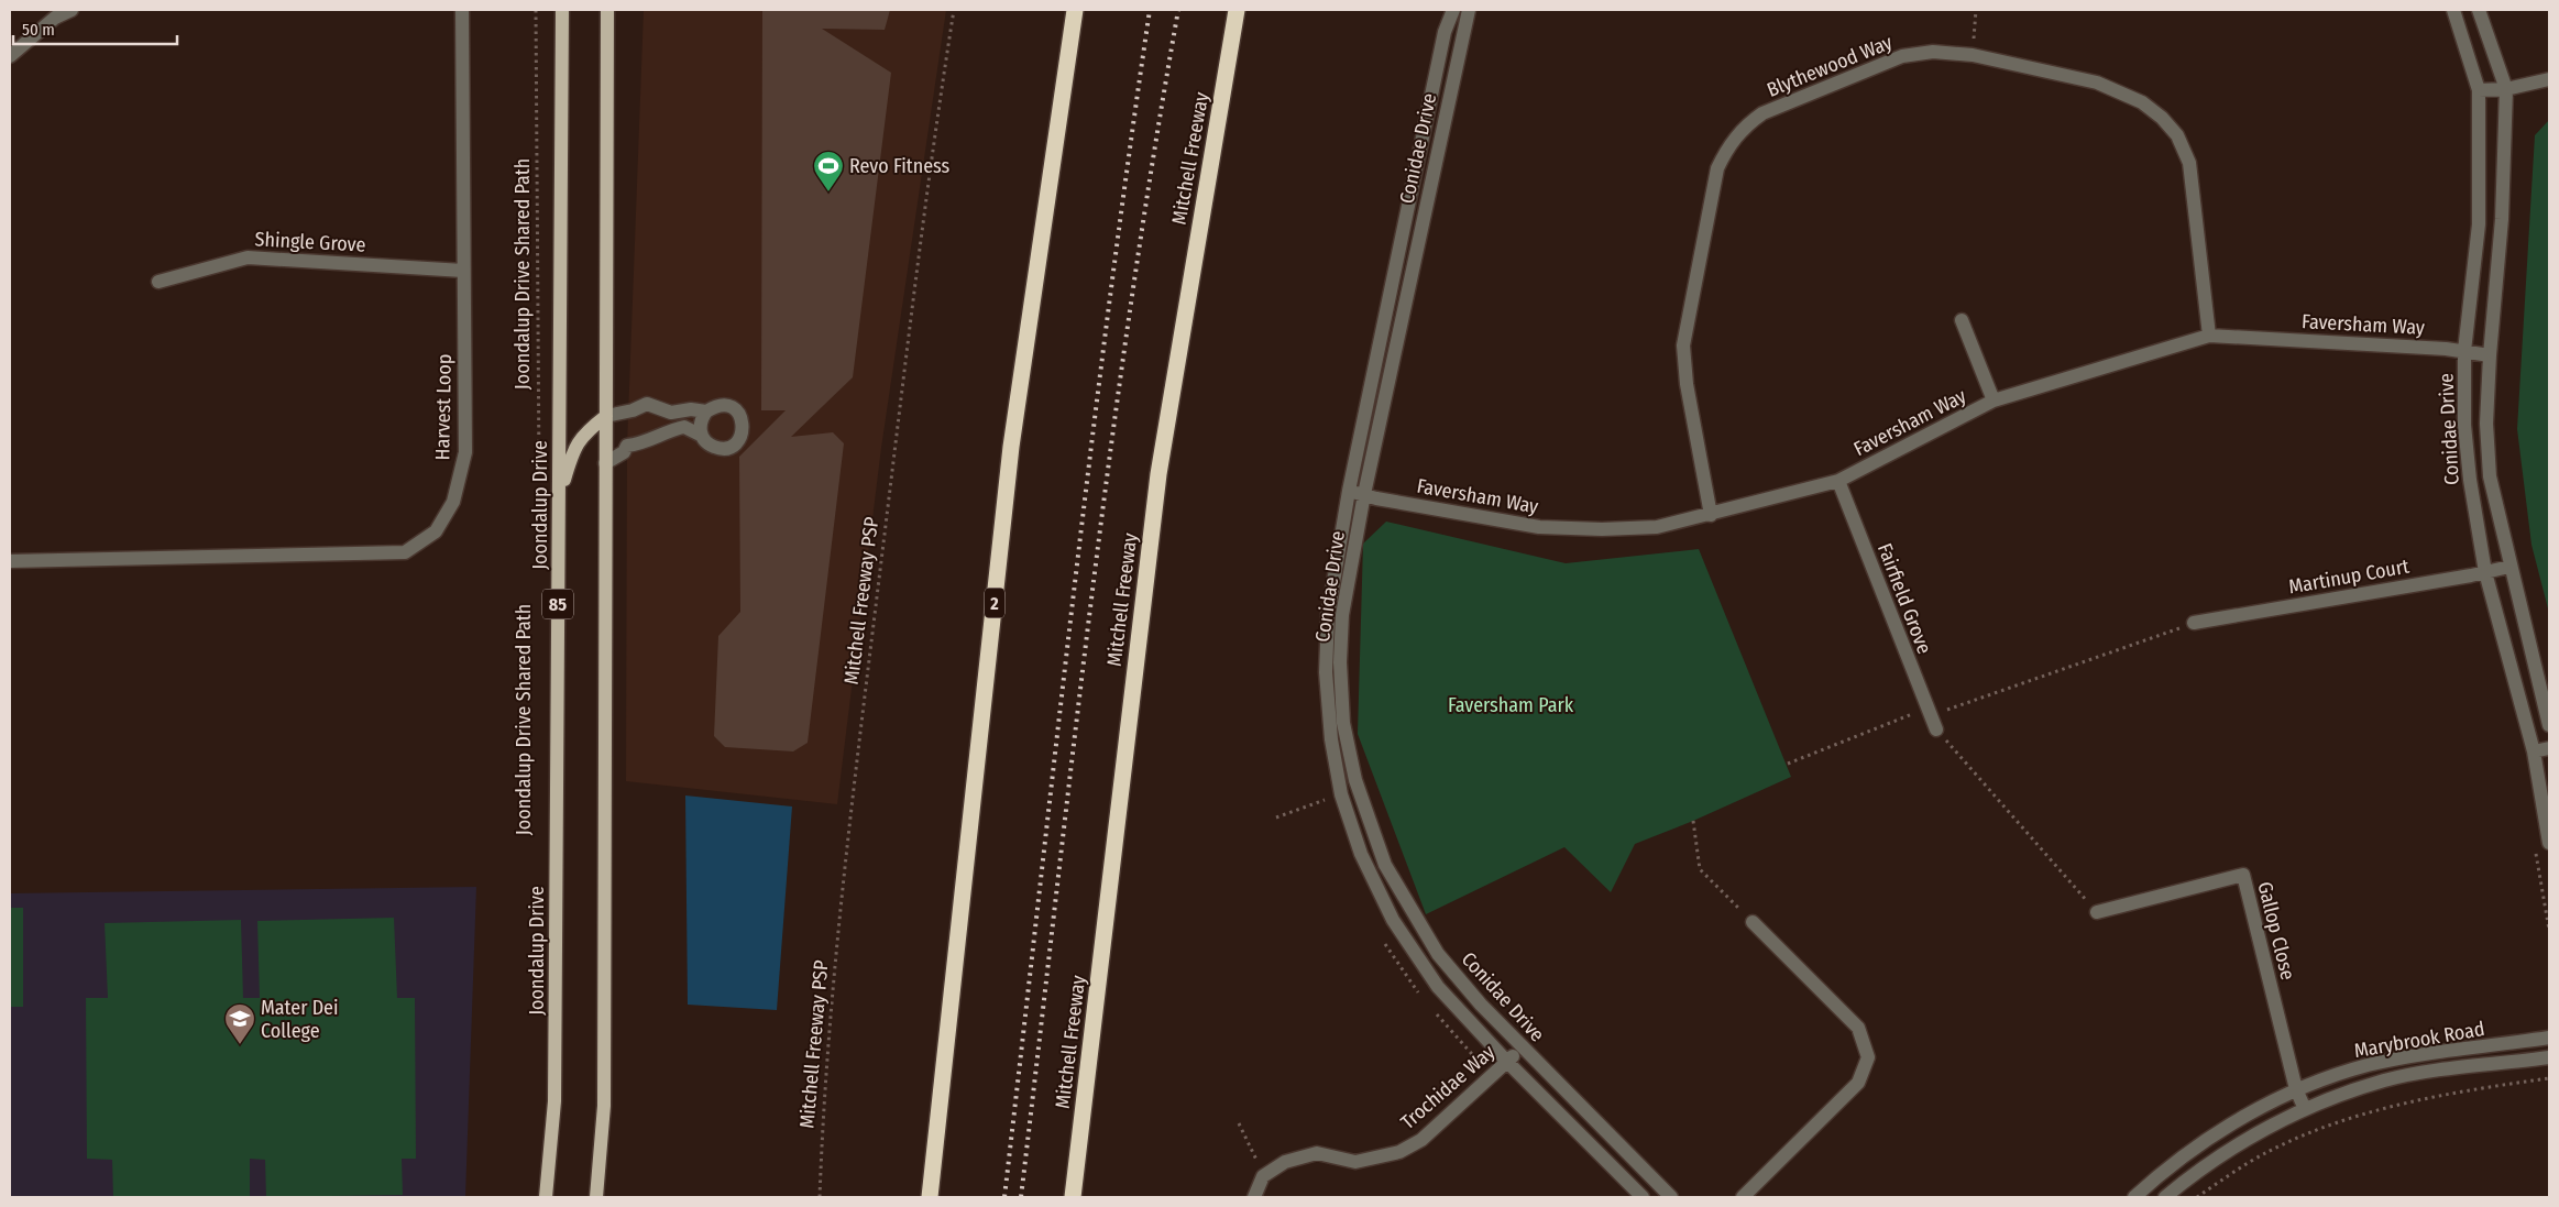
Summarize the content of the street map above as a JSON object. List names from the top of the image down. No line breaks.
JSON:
{"streets":{"highway":["Mitchell Freeway","2"],"main road":["Joondalup Drive","85"],"street":["Blythewood Way","Conidae Drive","Shingle Grove","Faversham Way","Harvest Loop","Martinup Court","Fairfield Grove","Gallop Close","Marybrook Road","Trochidae Way"],"path":["Joondalup Drive Shared Path","Mitchell Freeway PSP"]},"crossings":[["Blythewood Way","Faversham Way"],["Conidae Drive","Faversham Way"],["Conidae Drive","Martinup Court"],["Conidae Drive","Trochidae Way"],["Shingle Grove","Harvest Loop"],["Faversham Way","Fairfield Grove"],["Gallop Close","Marybrook Road"]],"parks":["Faversham Park"],"places":{"sports":["Revo Fitness"],"school or university":["Mater Dei College"]},"scale_bar":"50 m"}
